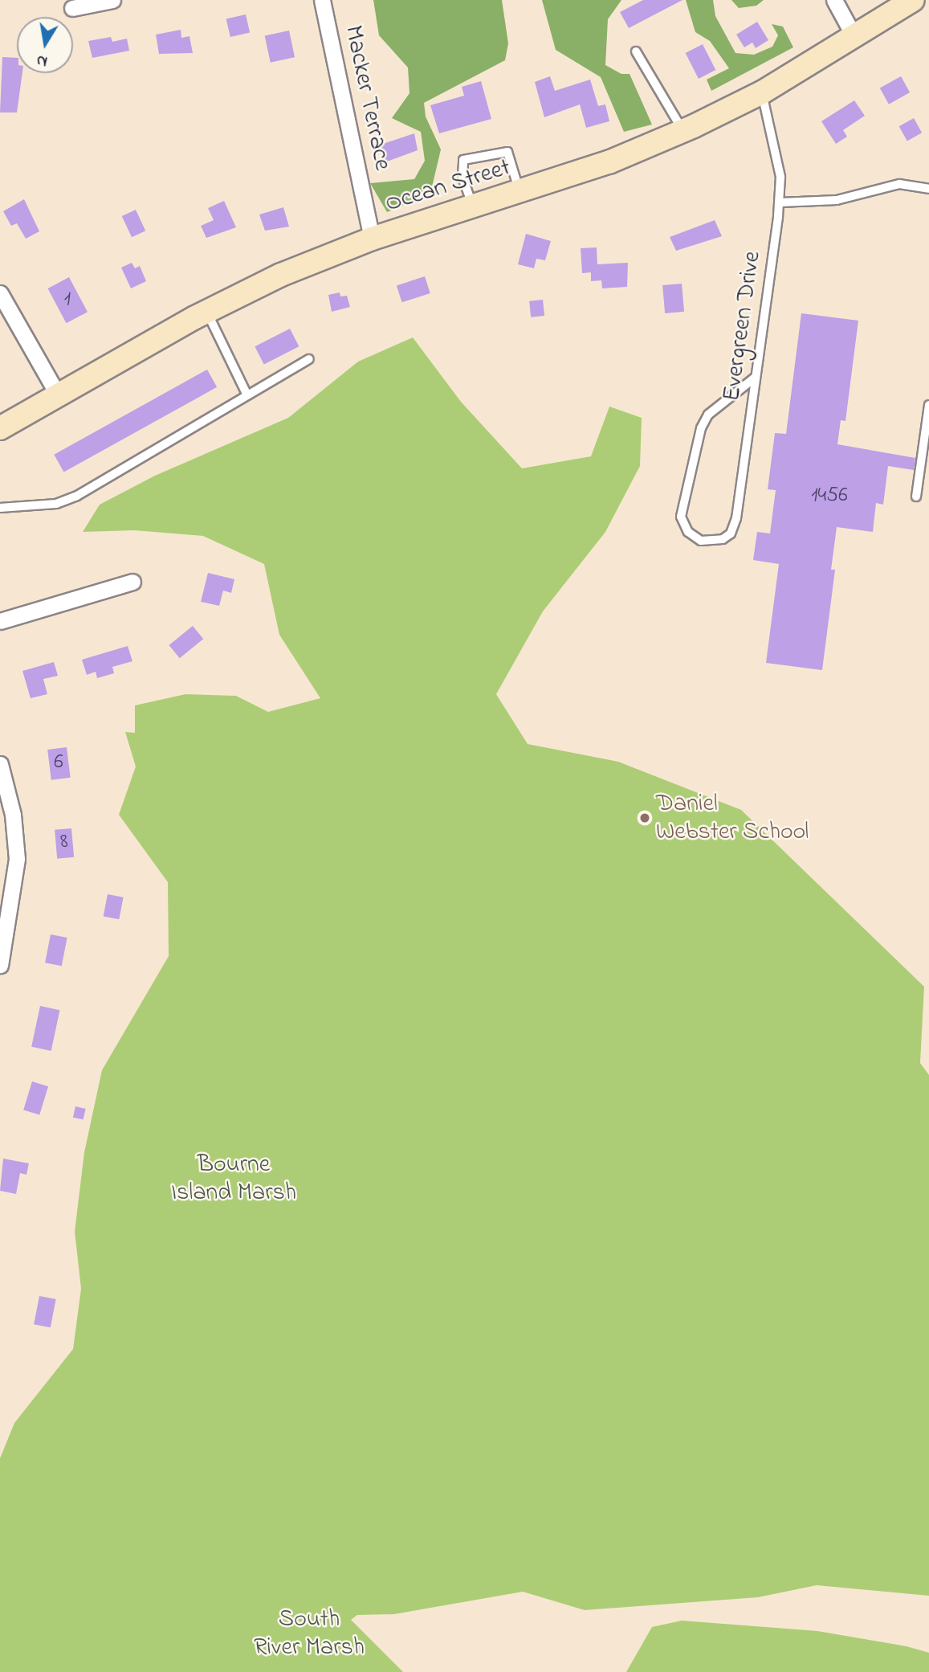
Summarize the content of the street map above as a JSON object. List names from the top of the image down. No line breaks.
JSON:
{"streets":{"main road":["Ocean Street"],"street":["Macker Terrace"],"lane":["Evergreen Drive"]},"crossings":[["Macker Terrace","Ocean Street"],["Ocean Street","Evergreen Drive"]],"parks":["Bourne Island Marsh","South River Marsh"],"places":["Daniel Webster School"],"house_numbers":["1","1456","6","8"],"north":"bottom"}
